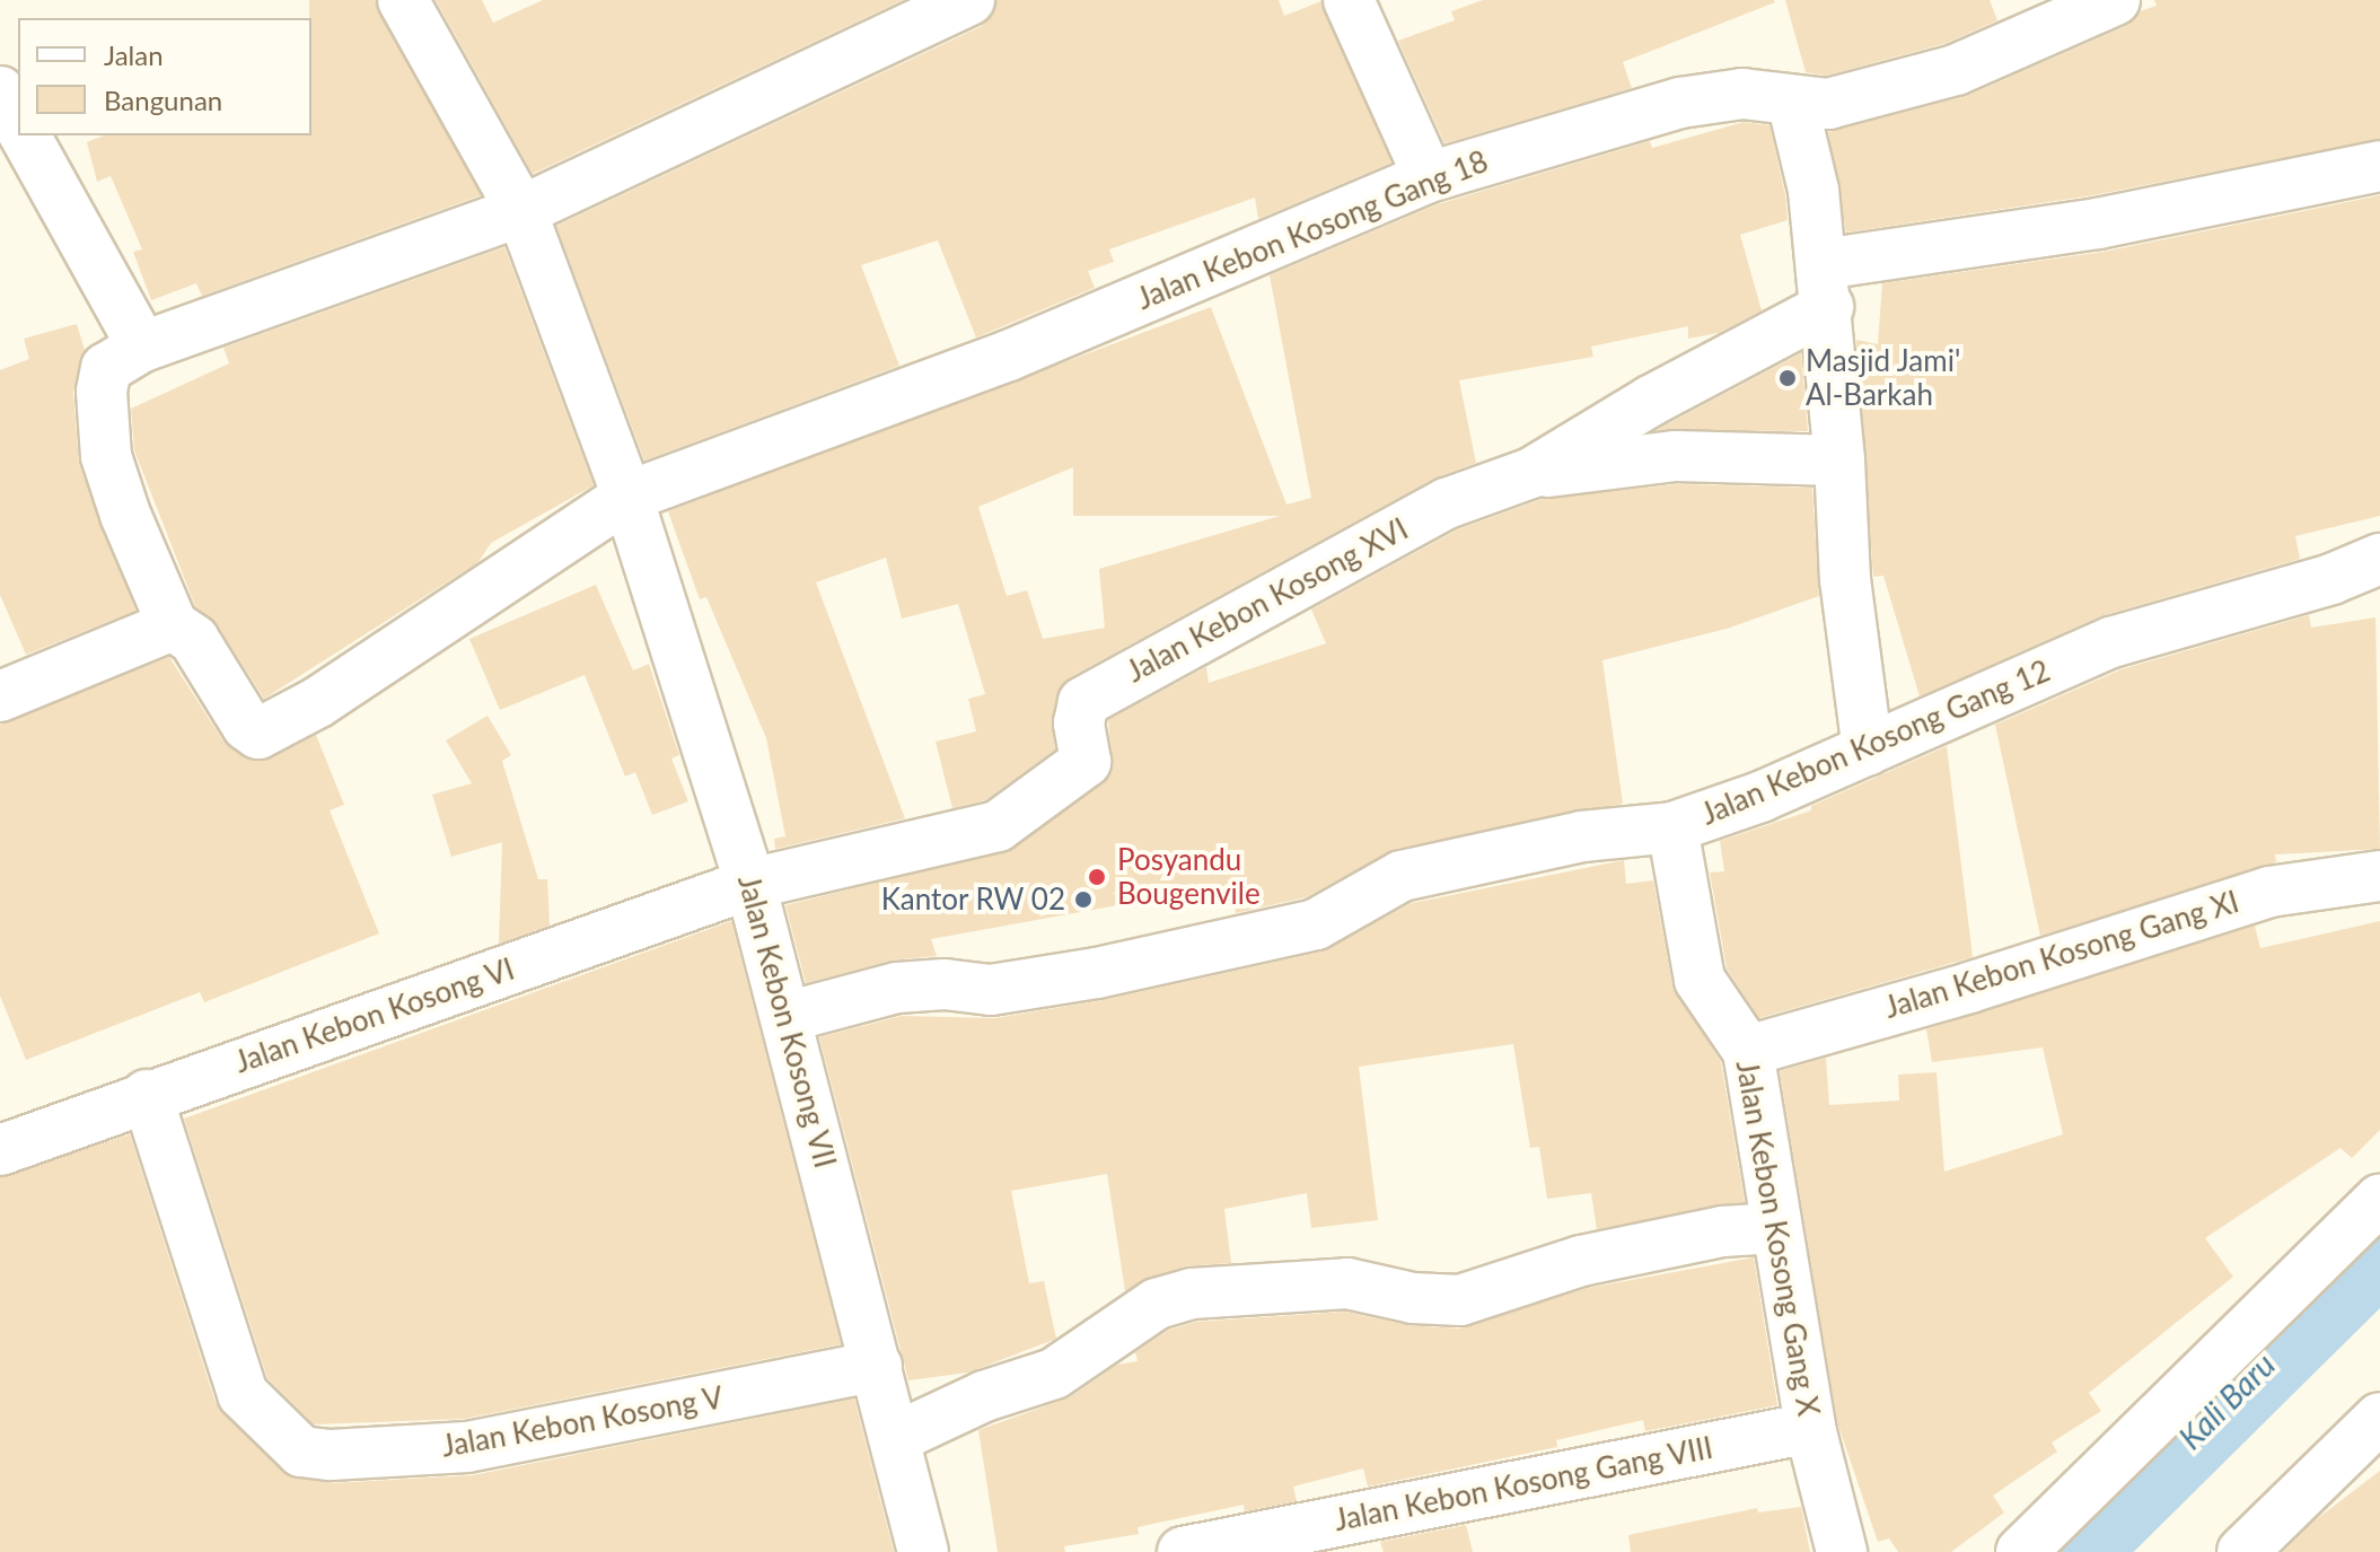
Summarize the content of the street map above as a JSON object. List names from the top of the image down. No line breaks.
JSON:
{"streets":{"street":["Jalan Kebon Kosong Gang 18","Jalan Kebon Kosong XVI","Jalan Kebon Kosong Gang 12","Jalan Kebon Kosong Gang XI","Jalan Kebon Kosong VI","Jalan Kebon Kosong VII","Jalan Kebon Kosong Gang X","Jalan Kebon Kosong V","Jalan Kebon Kosong Gang VIII"]},"crossings":[["Jalan Kebon Kosong Gang 18","Jalan Kebon Kosong VII"],["Jalan Kebon Kosong XVI","Jalan Kebon Kosong VI"],["Jalan Kebon Kosong XVI","Jalan Kebon Kosong VII"],["Jalan Kebon Kosong Gang 12","Jalan Kebon Kosong VII"],["Jalan Kebon Kosong Gang 12","Jalan Kebon Kosong Gang X"],["Jalan Kebon Kosong Gang XI","Jalan Kebon Kosong Gang X"],["Jalan Kebon Kosong VI","Jalan Kebon Kosong VII"],["Jalan Kebon Kosong VI","Jalan Kebon Kosong V"],["Jalan Kebon Kosong VII","Jalan Kebon Kosong V"],["Jalan Kebon Kosong Gang X","Jalan Kebon Kosong Gang VIII"]],"water":["Kali Baru"],"places":["Masjid Jami' Al-Barkah","Posyandu Bougenvile","Kantor RW 02"],"legend":["Jalan","Bangunan"]}
